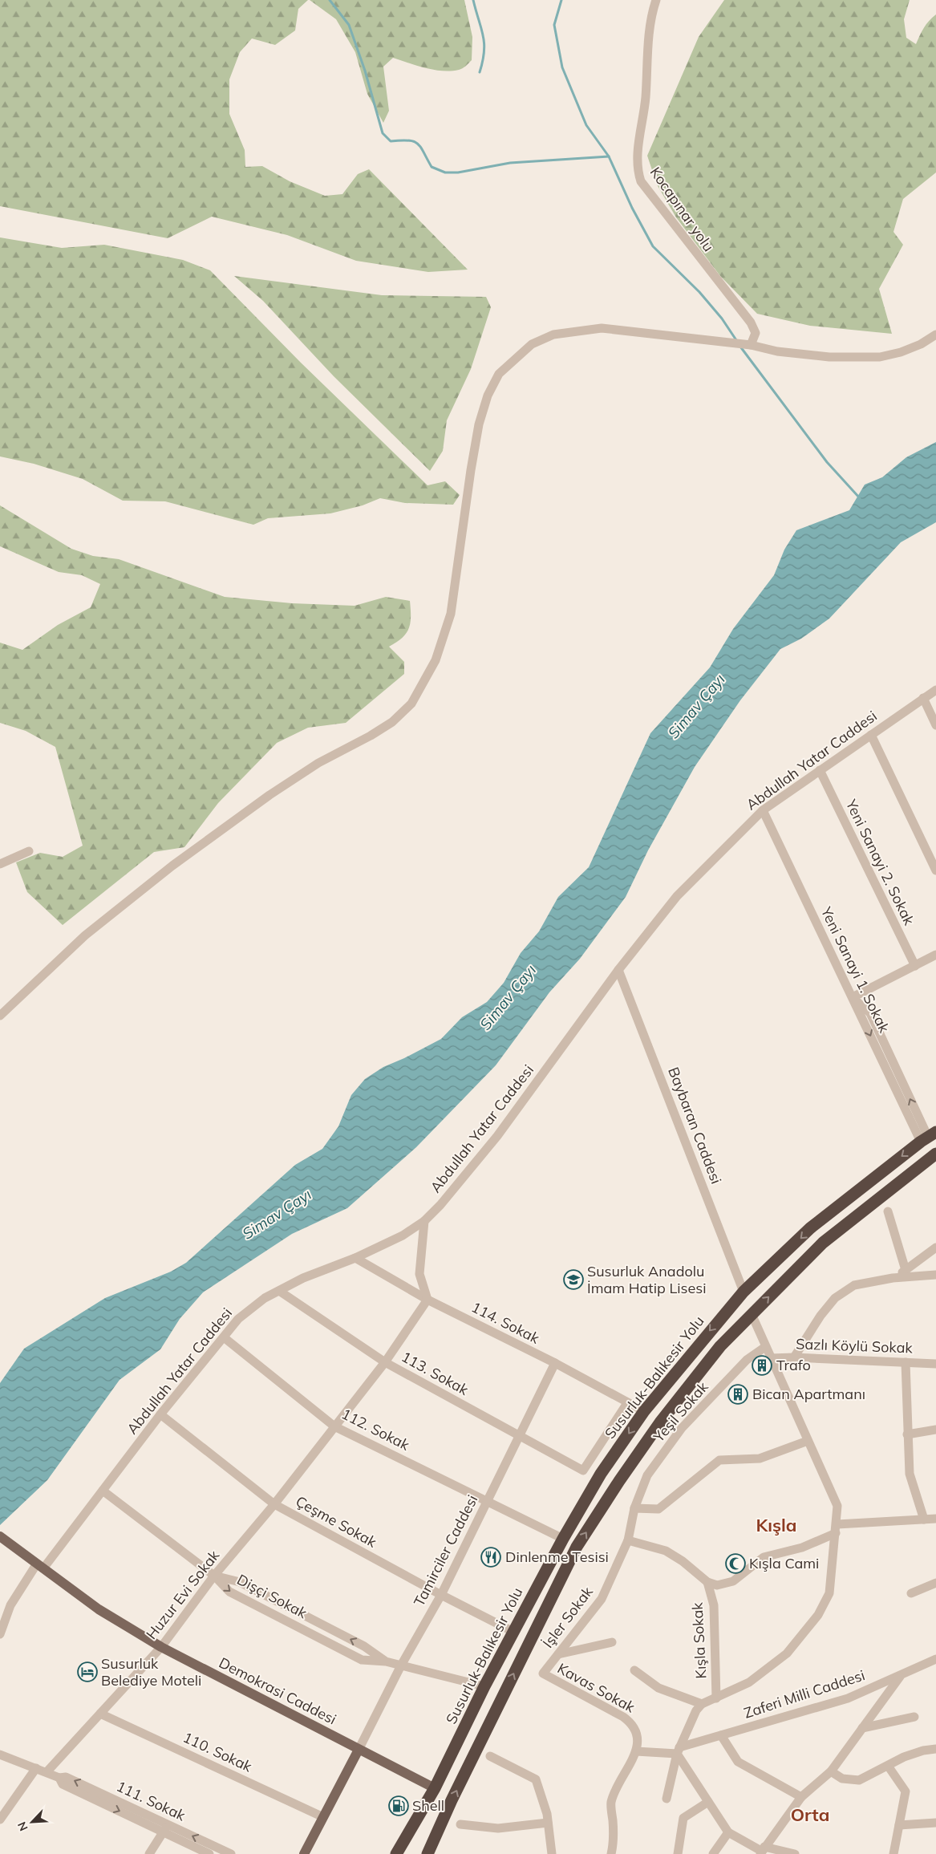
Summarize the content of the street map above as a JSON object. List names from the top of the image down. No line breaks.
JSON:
{"streets":{"highway":["Susurluk-Balıkesir Yolu"],"main road":["Demokrasi Caddesi"],"street":["Kocapınar yolu","Abdullah Yatar Caddesi","Yeni Sanayi 2. Sokak","Yeni Sanayi 1. Sokak","Baybaran Caddesi","114. Sokak","Sazlı Köylü Sokak","113. Sokak","Yeşil Sokak","112. Sokak","Çeşme Sokak","Tamirciler Caddesi","Huzur Evi Sokak","Dişçi Sokak","İşler Sokak","Kışla Sokak","Kavas Sokak","Zaferi Milli Caddesi","110. Sokak","111. Sokak"]},"crossings":[["Abdullah Yatar Caddesi","Yeni Sanayi 2. Sokak"],["Abdullah Yatar Caddesi","Yeni Sanayi 1. Sokak"],["Abdullah Yatar Caddesi","Baybaran Caddesi"],["Abdullah Yatar Caddesi","114. Sokak"],["Abdullah Yatar Caddesi","113. Sokak"],["Abdullah Yatar Caddesi","112. Sokak"],["Abdullah Yatar Caddesi","Çeşme Sokak"],["Abdullah Yatar Caddesi","Demokrasi Caddesi"],["Baybaran Caddesi","Susurluk-Balıkesir Yolu"],["114. Sokak","113. Sokak"],["114. Sokak","Susurluk-Balıkesir Yolu"],["114. Sokak","Tamirciler Caddesi"],["114. Sokak","Huzur Evi Sokak"],["113. Sokak","Tamirciler Caddesi"],["113. Sokak","Huzur Evi Sokak"],["Susurluk-Balıkesir Yolu","112. Sokak"],["Susurluk-Balıkesir Yolu","Çeşme Sokak"],["Susurluk-Balıkesir Yolu","Demokrasi Caddesi"],["Yeşil Sokak","İşler Sokak"],["112. Sokak","Tamirciler Caddesi"],["112. Sokak","Huzur Evi Sokak"],["Çeşme Sokak","Tamirciler Caddesi"],["Çeşme Sokak","Huzur Evi Sokak"],["Tamirciler Caddesi","Demokrasi Caddesi"],["Huzur Evi Sokak","Dişçi Sokak"],["Huzur Evi Sokak","Demokrasi Caddesi"],["Huzur Evi Sokak","110. Sokak"],["Huzur Evi Sokak","111. Sokak"],["İşler Sokak","Kavas Sokak"],["Kavas Sokak","Zaferi Milli Caddesi"]],"districts":["Kışla","Orta"],"water":["Simav Çayı"],"places":{"school or university":["Susurluk Anadolu İmam Hatip Lisesi"],"building":["Trafo","Bican Apartmanı"],"restaurant":["Dinlenme Tesisi"],"mosque":["Kışla Cami"],"hotel":["Susurluk Belediye Moteli"],"fuel station":["Shell"]},"north":"bottom left"}
